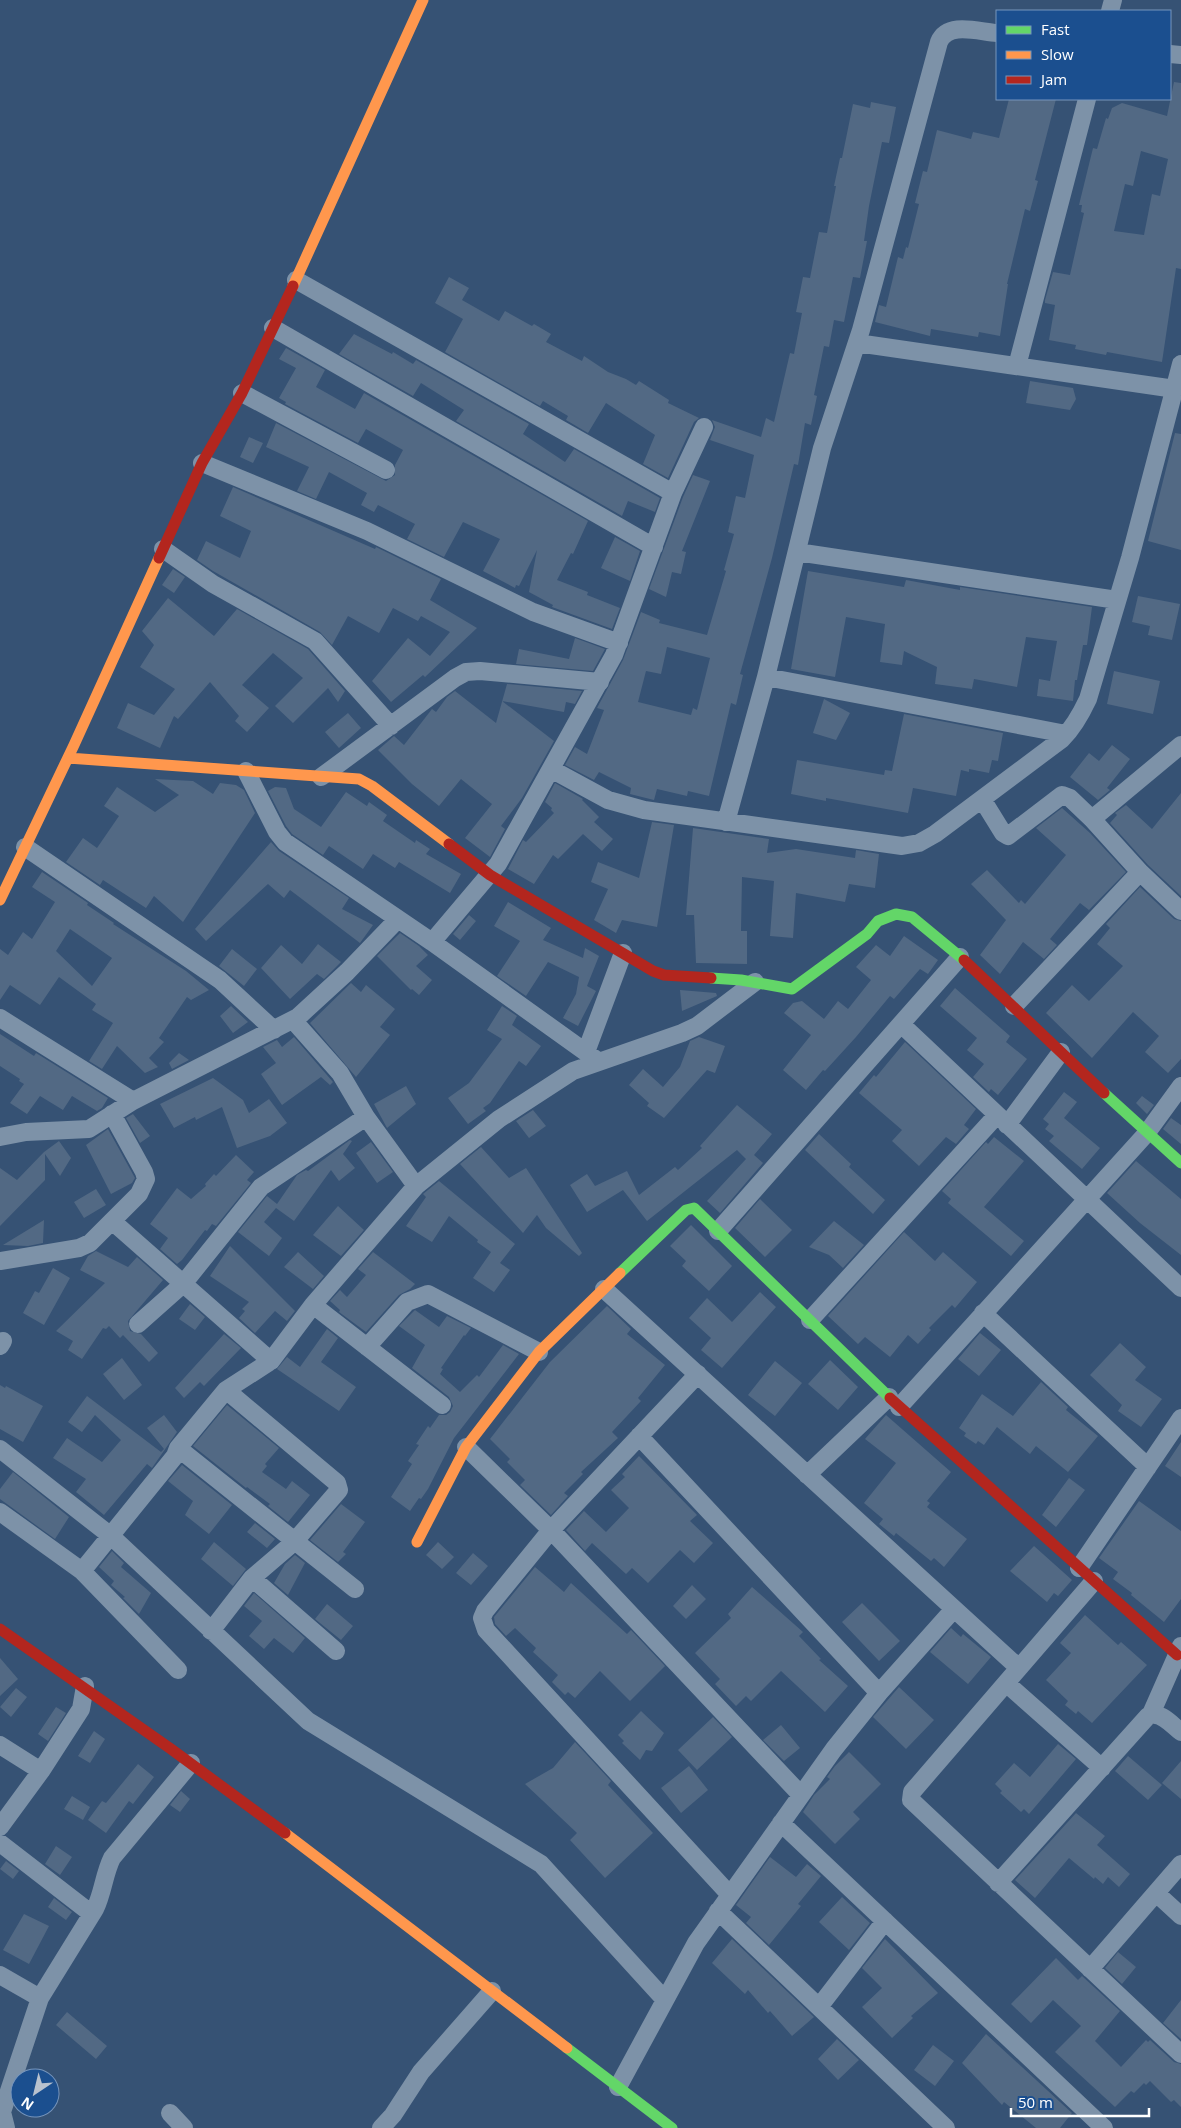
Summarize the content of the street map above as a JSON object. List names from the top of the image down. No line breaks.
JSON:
{"legend":["Fast","Slow","Jam"],"scale_bar":"50 m","north":"bottom left"}
